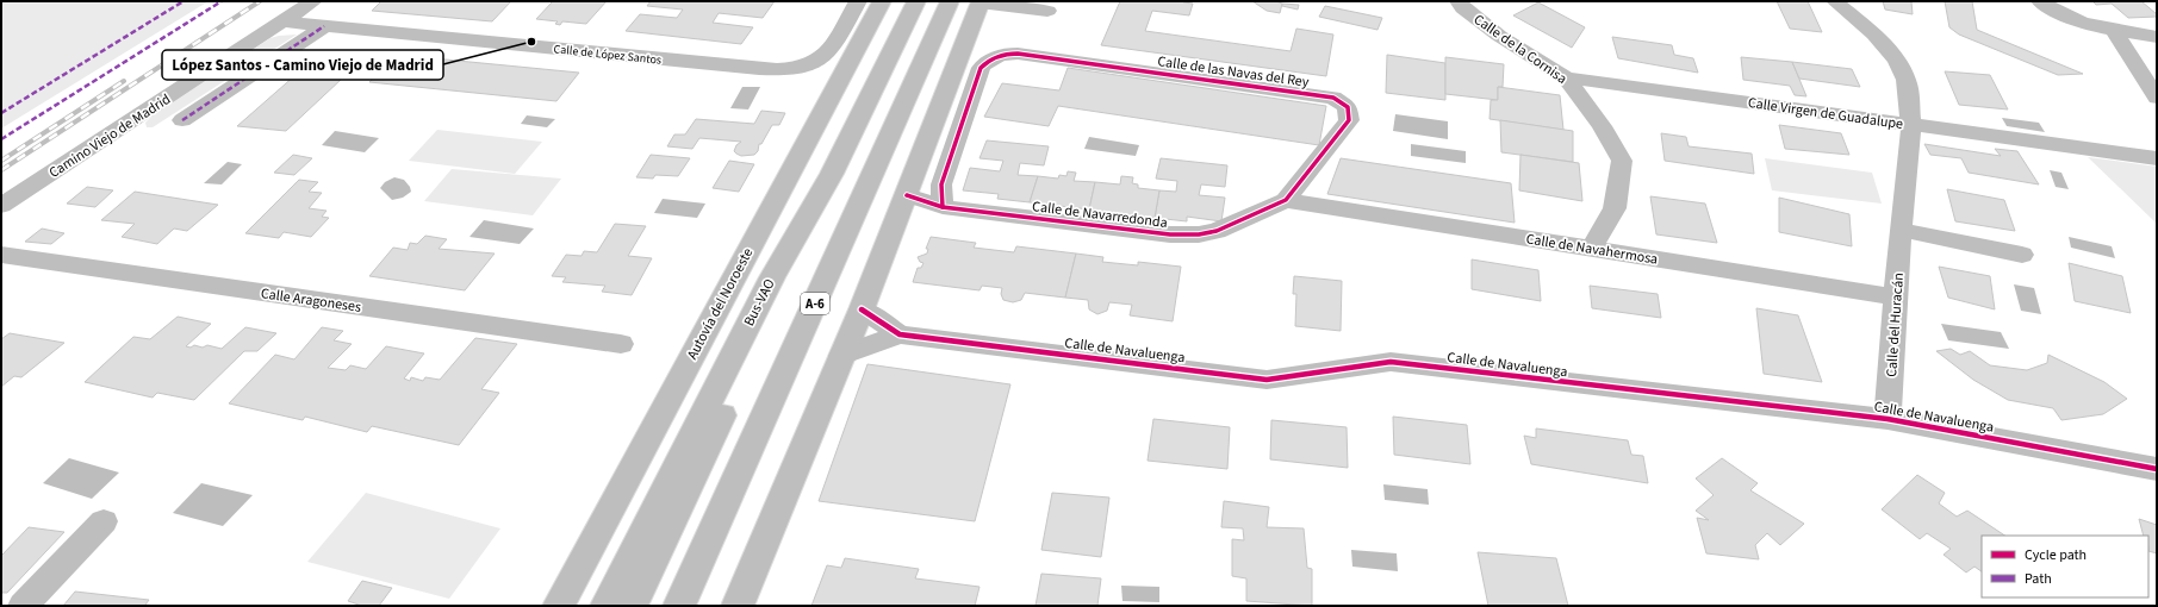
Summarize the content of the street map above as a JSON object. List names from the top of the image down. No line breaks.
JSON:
{"streets":{"highway":["Bus-VAO","Autovía del Noroeste","A-6"],"street":["Calle de la Cornisa","Calle de López Santos","Calle de las Navas del Rey","Calle Virgen de Guadalupe","Camino Viejo de Madrid","Calle de Navarredonda","Calle de Navahermosa","Calle Aragoneses","Calle del Huracán","Calle de Navaluenga"]},"crossings":[["Calle de la Cornisa","Calle Virgen de Guadalupe"],["Calle de la Cornisa","Calle de Navahermosa"],["Calle de López Santos","Camino Viejo de Madrid"],["Calle de las Navas del Rey","Calle de Navarredonda"],["Calle de las Navas del Rey","Calle de Navahermosa"],["Calle Virgen de Guadalupe","Calle del Huracán"],["Calle de Navarredonda","Calle de Navahermosa"],["Calle de Navahermosa","Calle del Huracán"],["Calle del Huracán","Calle de Navaluenga"]],"places":["López Santos - Camino Viejo de Madrid"],"legend":["Cycle path","Path"]}
